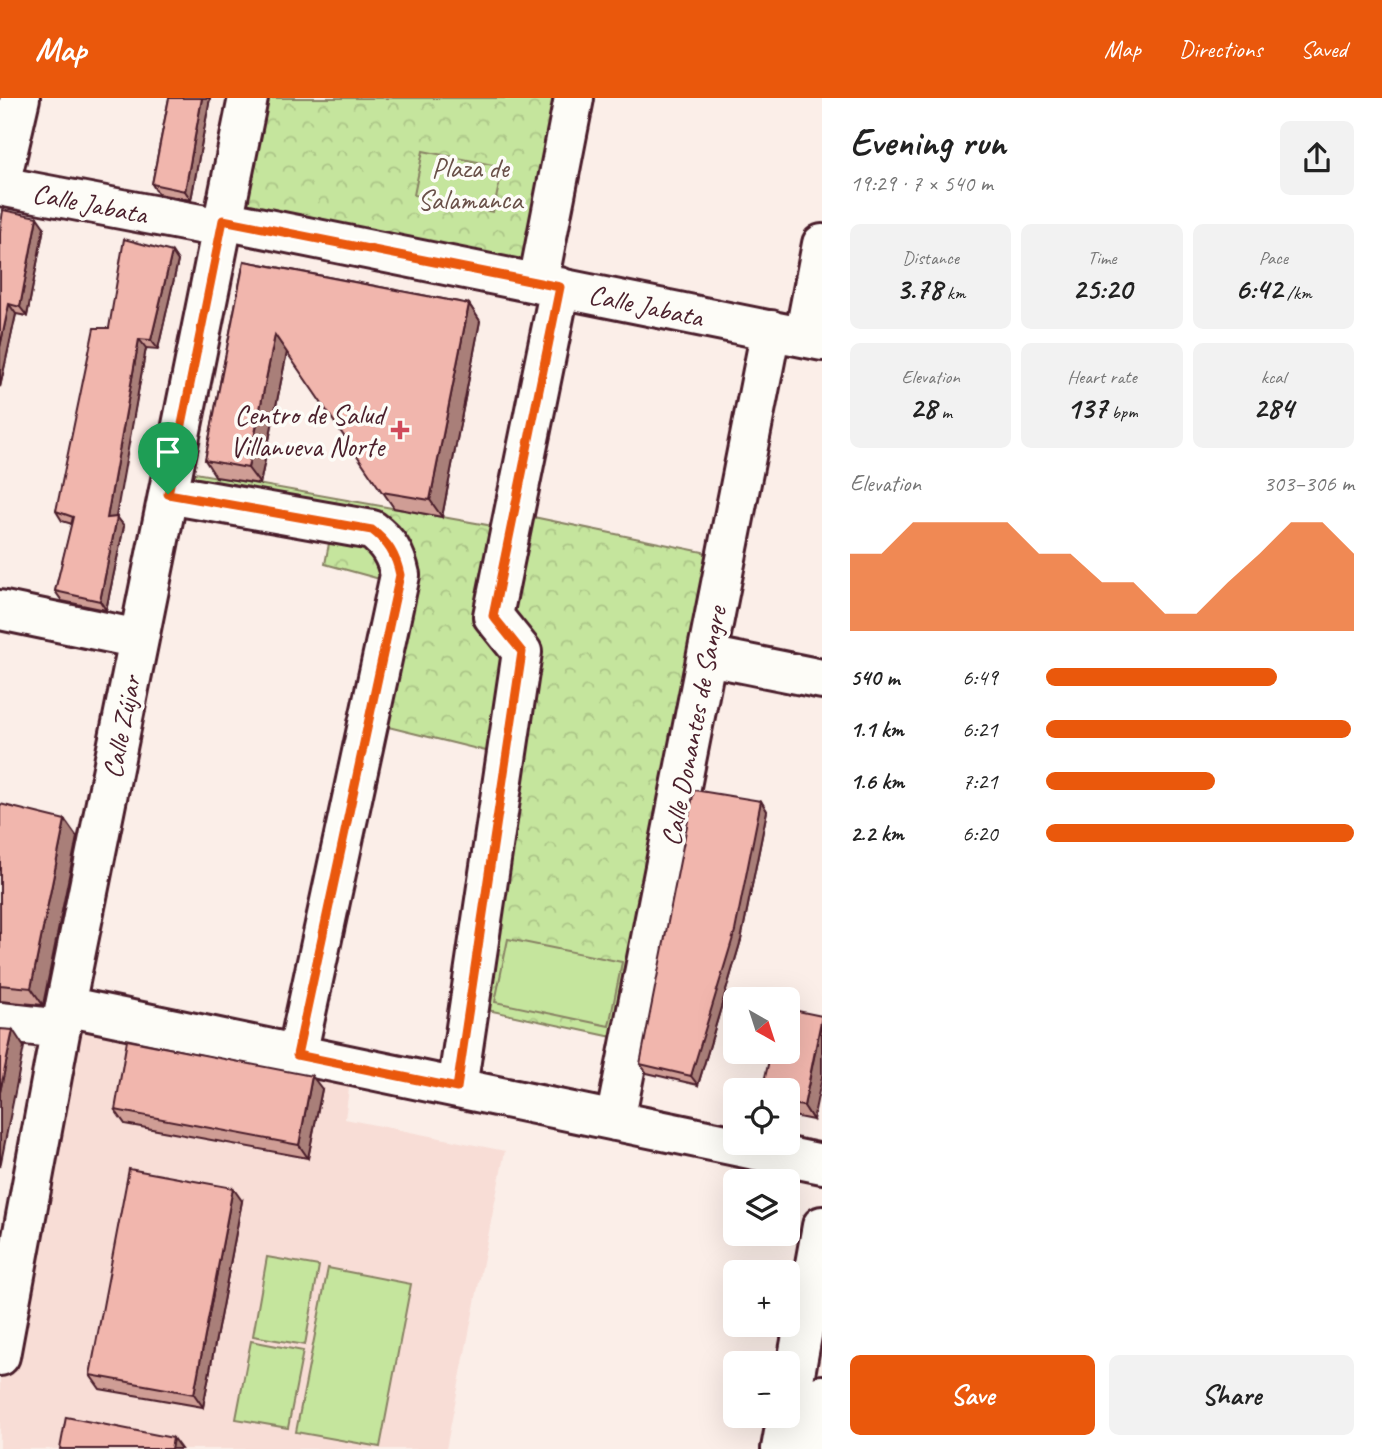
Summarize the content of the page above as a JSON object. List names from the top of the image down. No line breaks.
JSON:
{"streets":{"street":["Calle Jabata","Calle Donantes de Sangre","Calle Zújar"]},"crossings":[["Calle Jabata","Calle Donantes de Sangre"],["Calle Jabata","Calle Zújar"]],"parks":["Plaza de Salamanca"],"places":{"health":["Centro de Salud Villanueva Norte"]},"north":"bottom right","page":{"header":"Map","nav":["Map","Directions","Saved"],"heading":["Evening run","19:29 · 7 × 540 m"],"stats":[["Distance","3.78 km"],["Time","25:20"],["Pace","6:42 /km"],["Elevation","28 m"],["Heart rate","137 bpm"],["kcal","284"]],"chart":["Elevation","303–306 m"],"list":[{"name":"540 m","note":"6:49"},{"name":"1.1 km","note":"6:21"},{"name":"1.6 km","note":"7:21"},{"name":"2.2 km","note":"6:20"}],"map_buttons":["+","−"],"buttons":["Save","Share"]}}
